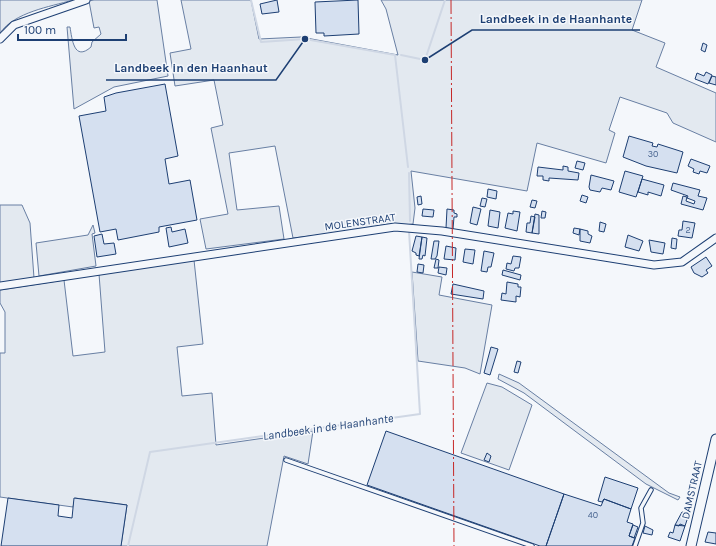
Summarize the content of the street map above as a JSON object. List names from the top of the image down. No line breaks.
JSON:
{"streets":{"street":["MOLENSTRAAT","DAMSTRAAT"]},"water":["Landbeek in de Haanhante"],"places":["Landbeek in den Haanhaut","Landbeek in de Haanhante"],"house_numbers":["30","2","40"],"scale_bar":"100 m"}
